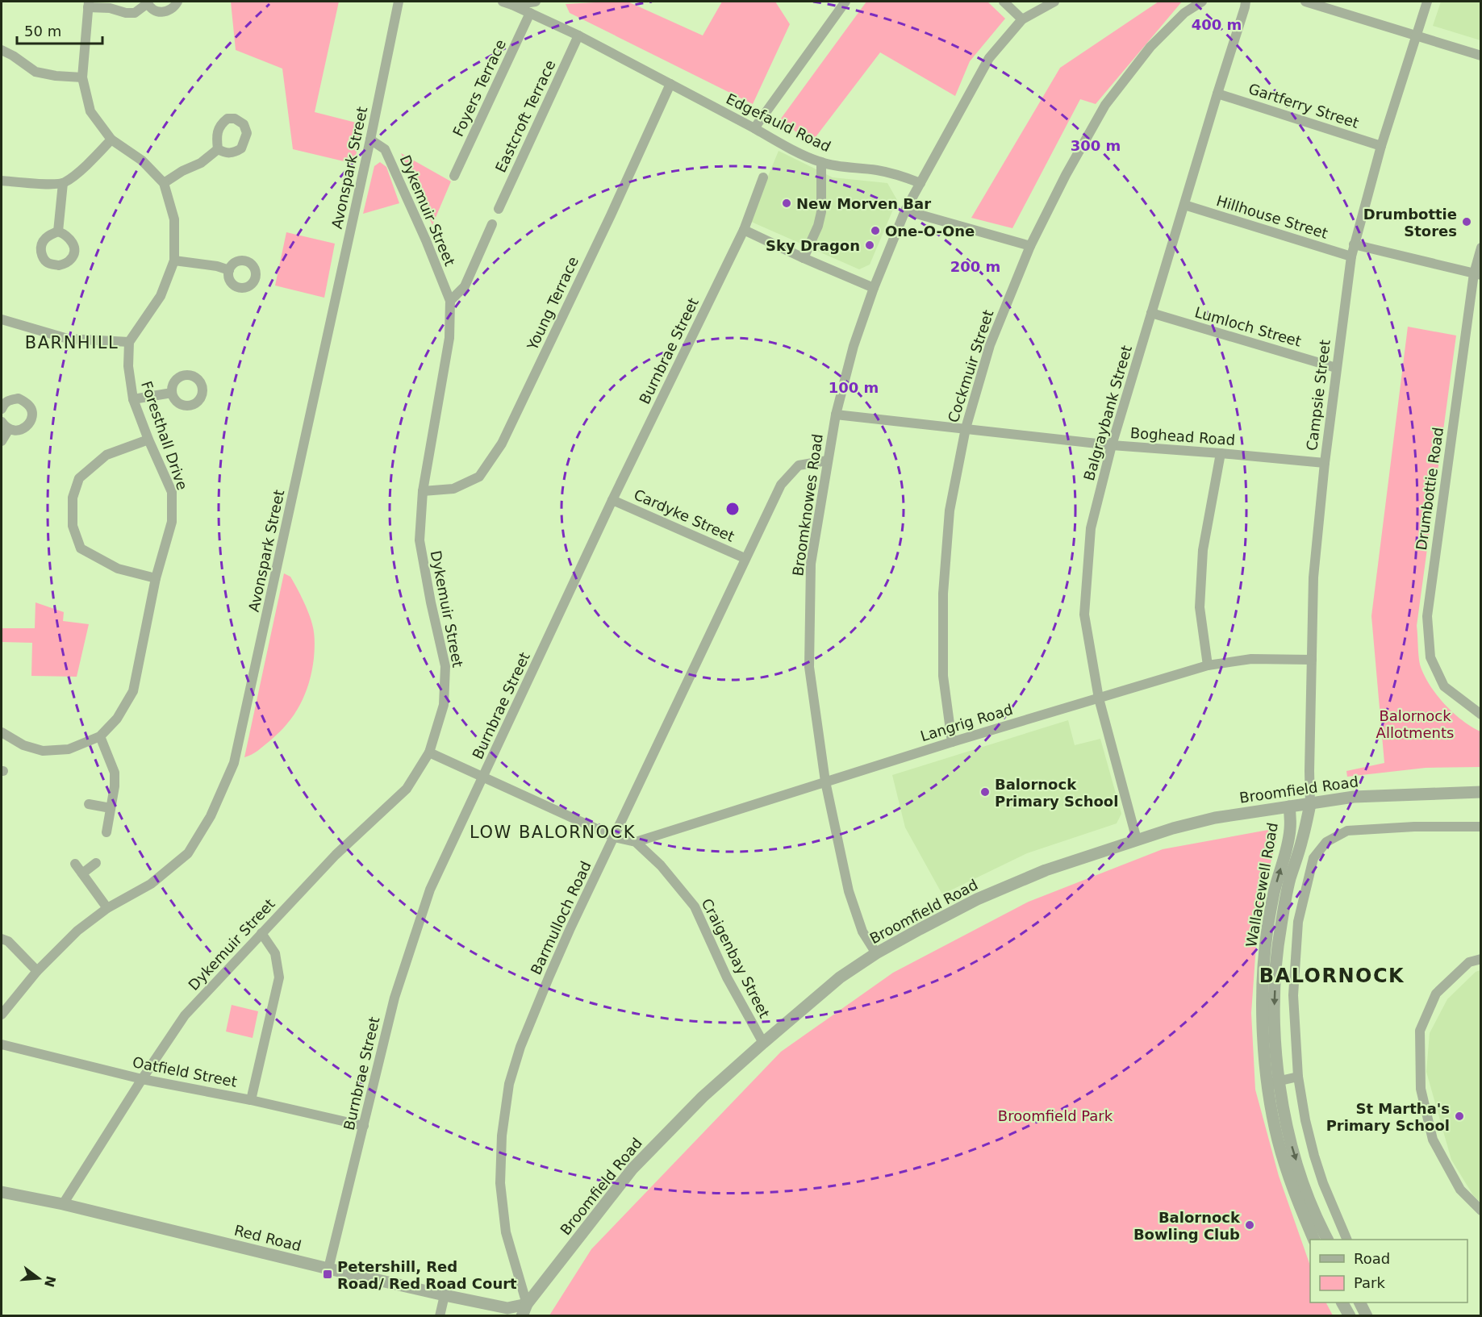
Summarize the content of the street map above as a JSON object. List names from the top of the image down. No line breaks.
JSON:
{"streets":{"street":["Foyers Terrace","Gartferry Street","Eastcroft Terrace","Edgefauld Road","Avonspark Street","Dykemuir Street","Hillhouse Street","Young Terrace","Lumloch Street","Burnbrae Street","Cockmuir Street","Campsie Street","Balgraybank Street","Foresthall Drive","Boghead Road","Drumbottie Road","Broomknowes Road","Cardyke Street","Langrig Road","Broomfield Road","Wallacewell Road","Barmulloch Road","Craigenbay Street","Oatfield Street","Red Road"]},"crossings":[["Foyers Terrace","Edgefauld Road"],["Gartferry Street","Campsie Street"],["Gartferry Street","Balgraybank Street"],["Eastcroft Terrace","Edgefauld Road"],["Edgefauld Road","Young Terrace"],["Edgefauld Road","Broomknowes Road"],["Avonspark Street","Dykemuir Street"],["Dykemuir Street","Young Terrace"],["Dykemuir Street","Oatfield Street"],["Dykemuir Street","Red Road"],["Hillhouse Street","Campsie Street"],["Hillhouse Street","Balgraybank Street"],["Lumloch Street","Campsie Street"],["Lumloch Street","Balgraybank Street"],["Burnbrae Street","Cardyke Street"],["Burnbrae Street","Oatfield Street"],["Burnbrae Street","Red Road"],["Cockmuir Street","Boghead Road"],["Cockmuir Street","Langrig Road"],["Campsie Street","Boghead Road"],["Campsie Street","Langrig Road"],["Campsie Street","Broomfield Road"],["Campsie Street","Wallacewell Road"],["Balgraybank Street","Boghead Road"],["Balgraybank Street","Langrig Road"],["Balgraybank Street","Broomfield Road"],["Boghead Road","Broomknowes Road"],["Broomknowes Road","Langrig Road"],["Broomknowes Road","Broomfield Road"],["Broomknowes Road","Barmulloch Road"],["Cardyke Street","Barmulloch Road"],["Langrig Road","Craigenbay Street"],["Broomfield Road","Wallacewell Road"],["Broomfield Road","Barmulloch Road"],["Broomfield Road","Craigenbay Street"],["Broomfield Road","Red Road"],["Barmulloch Road","Red Road"]],"districts":["BARNHILL","LOW BALORNOCK","BALORNOCK"],"parks":["Balornock Allotments","Broomfield Park"],"places":{"other":["New Morven Bar","Drumbottie Stores","One-O-One","Sky Dragon","Balornock Primary School","St Martha's Primary School","Balornock Bowling Club"],"transit":["Petershill, Red Road/ Red Road Court"]},"legend":["Road","Park"],"scale_bar":"50 m","north":"right","rings":["400 m","300 m","200 m","100 m"]}
